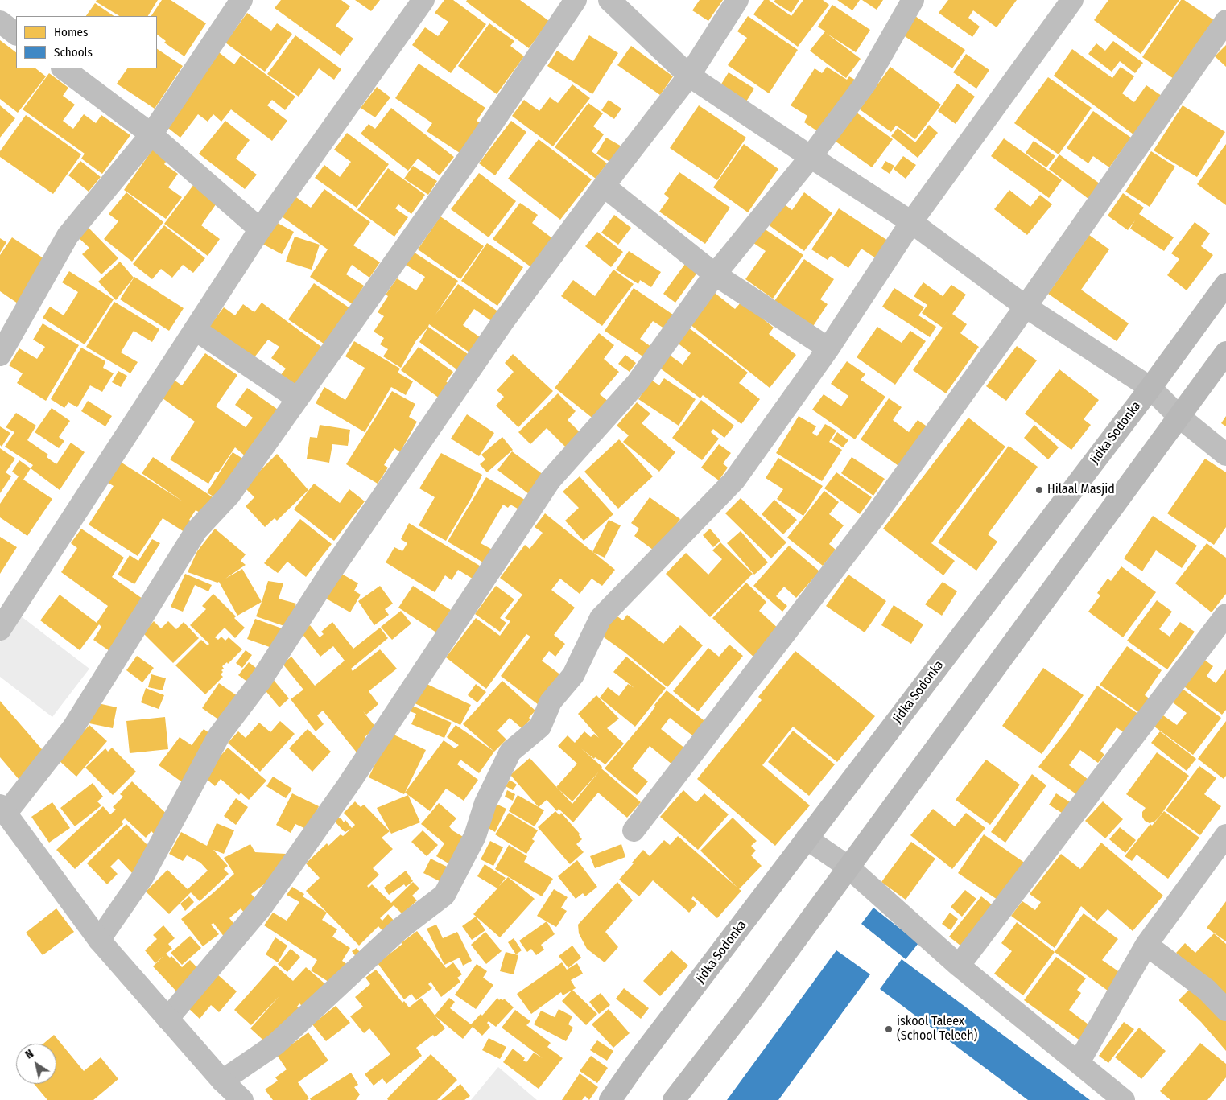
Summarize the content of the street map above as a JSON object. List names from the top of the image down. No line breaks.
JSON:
{"streets":{"main road":["Jidka Sodonka"]},"places":["Hilaal Masjid","iskool Taleex (School Teleeh)"],"legend":["Homes","Schools"],"north":"top left"}
